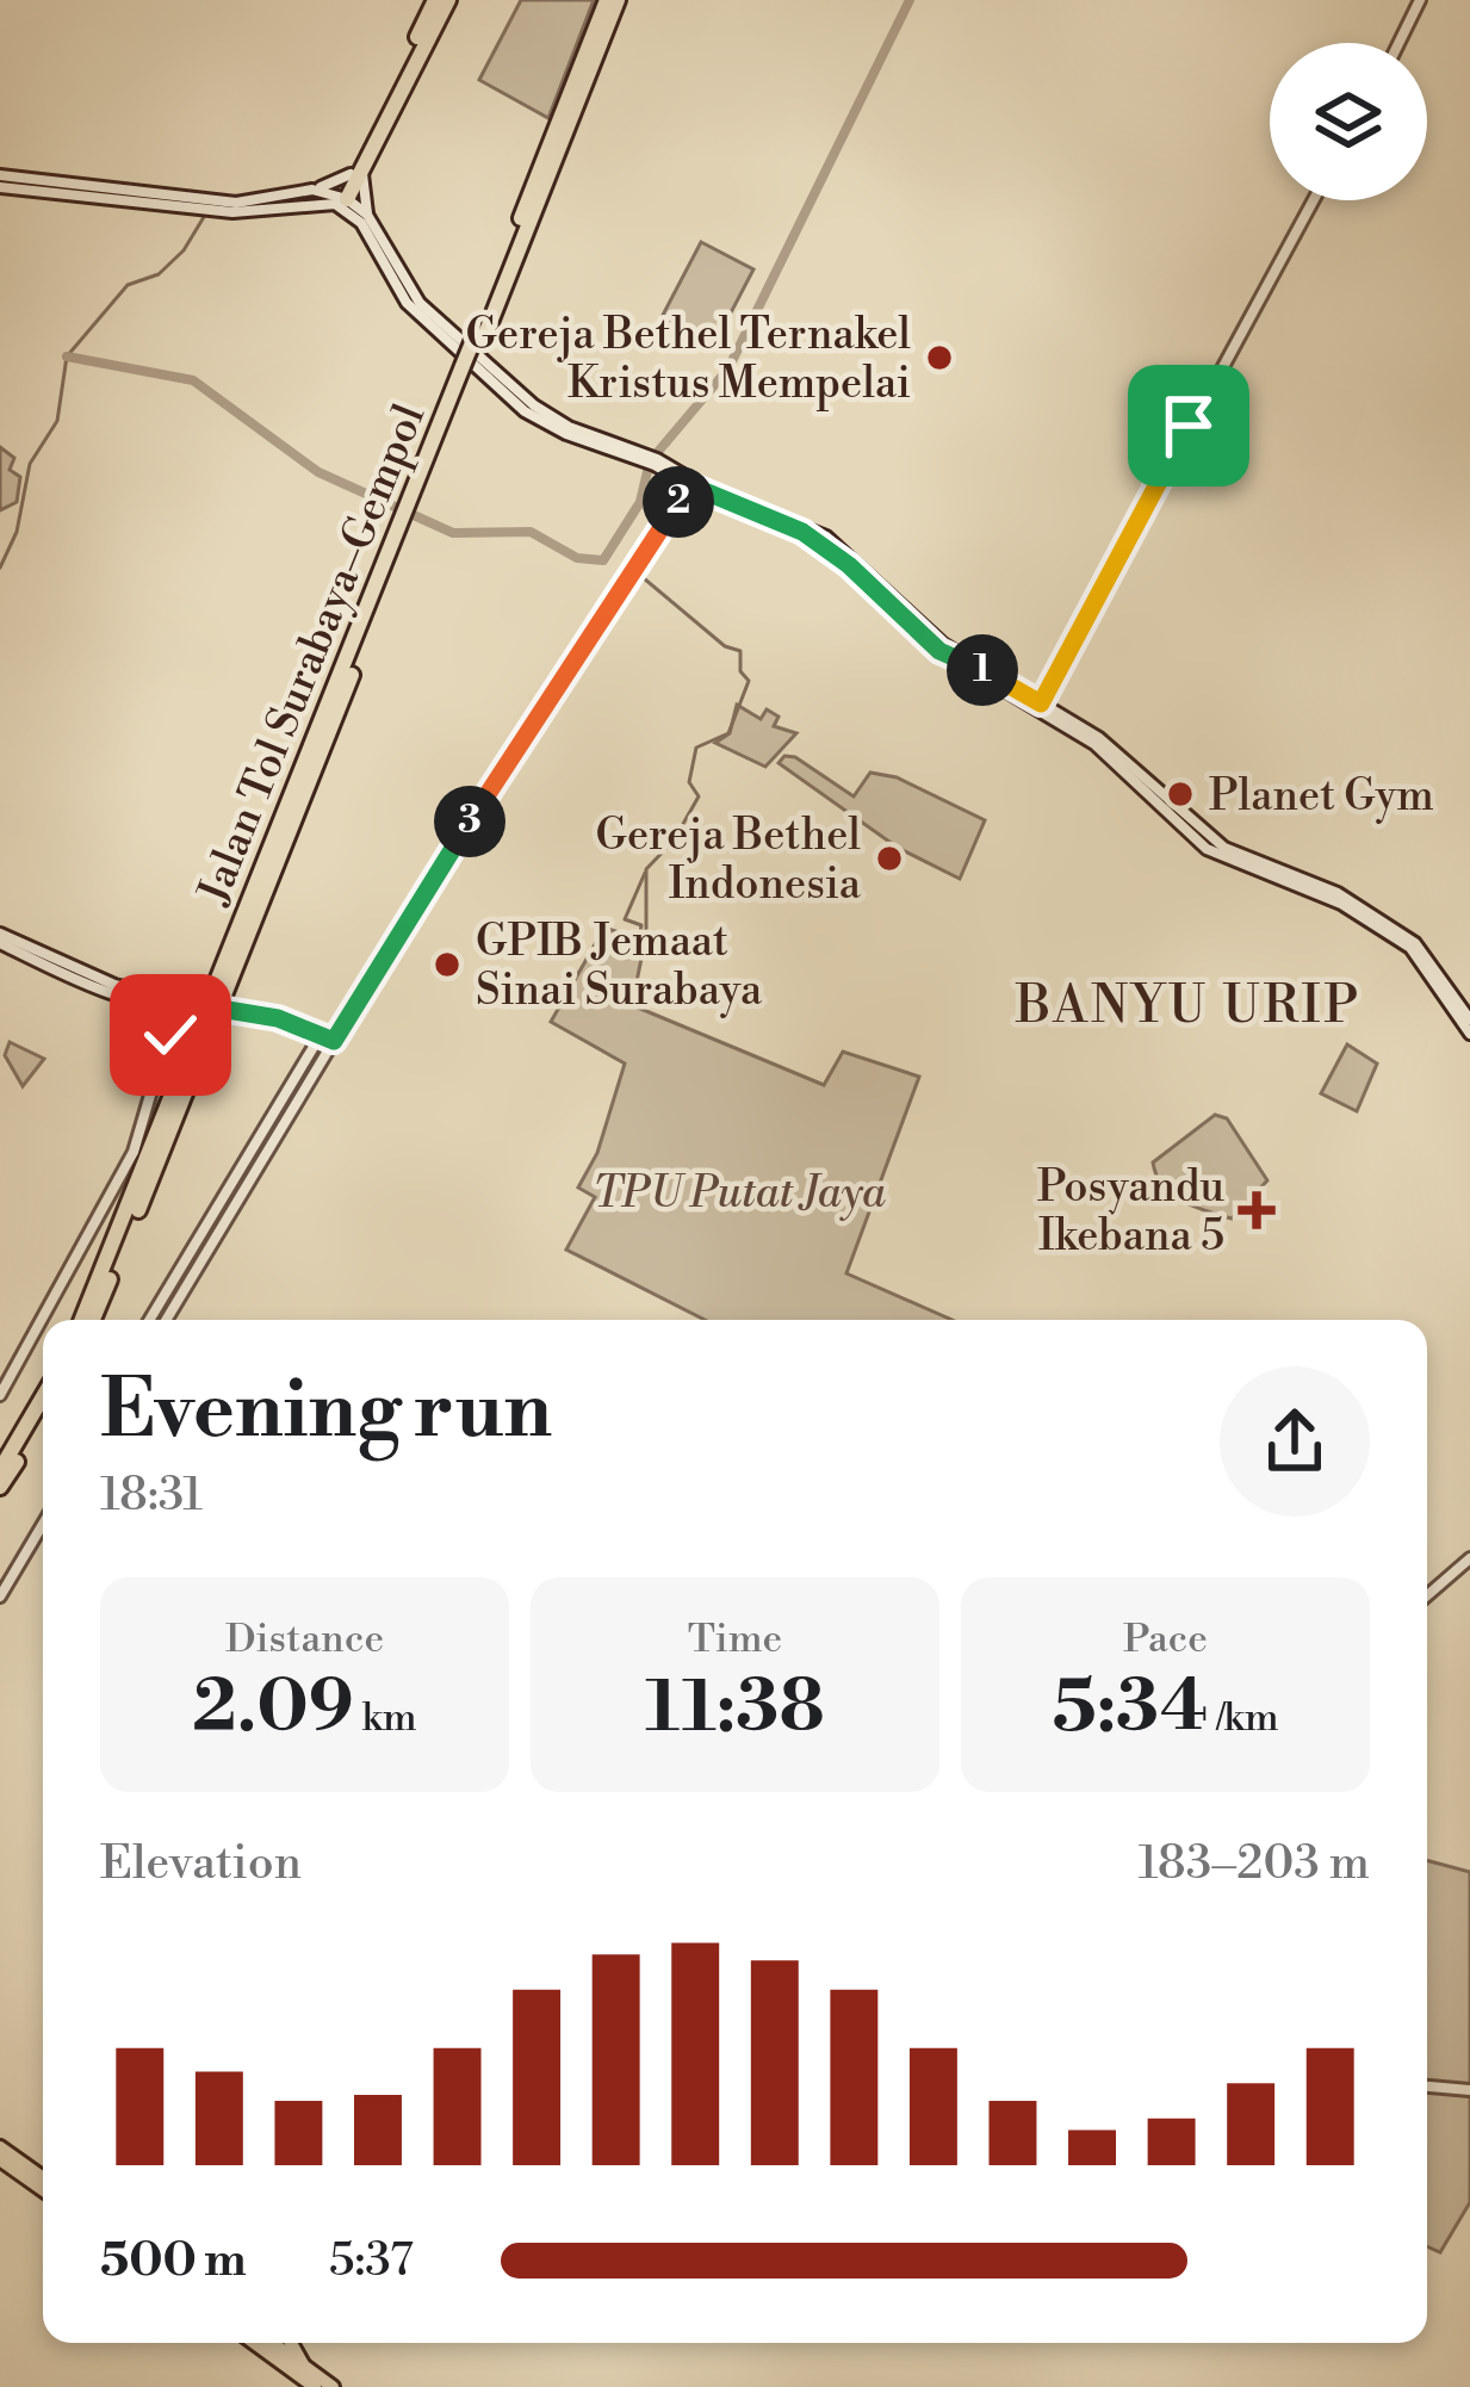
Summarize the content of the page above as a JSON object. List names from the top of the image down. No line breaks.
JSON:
{"streets":{"highway":["Jalan Tol Surabaya–Gempol"]},"districts":["BANYU URIP"],"parks":["TPU Putat Jaya"],"places":{"other":["Gereja Bethel Ternakel Kristus Mempelai","Planet Gym","Gereja Bethel Indonesia","GPIB Jemaat Sinai Surabaya"],"health":["Posyandu Ikebana 5"]},"page":{"pins":["2","1","3"],"heading":["Evening run","18:31"],"stats":[["Distance","2.09 km"],["Time","11:38"],["Pace","5:34 /km"]],"chart":["Elevation","183–203 m"],"list":[{"name":"500 m","note":"5:37"}]}}
